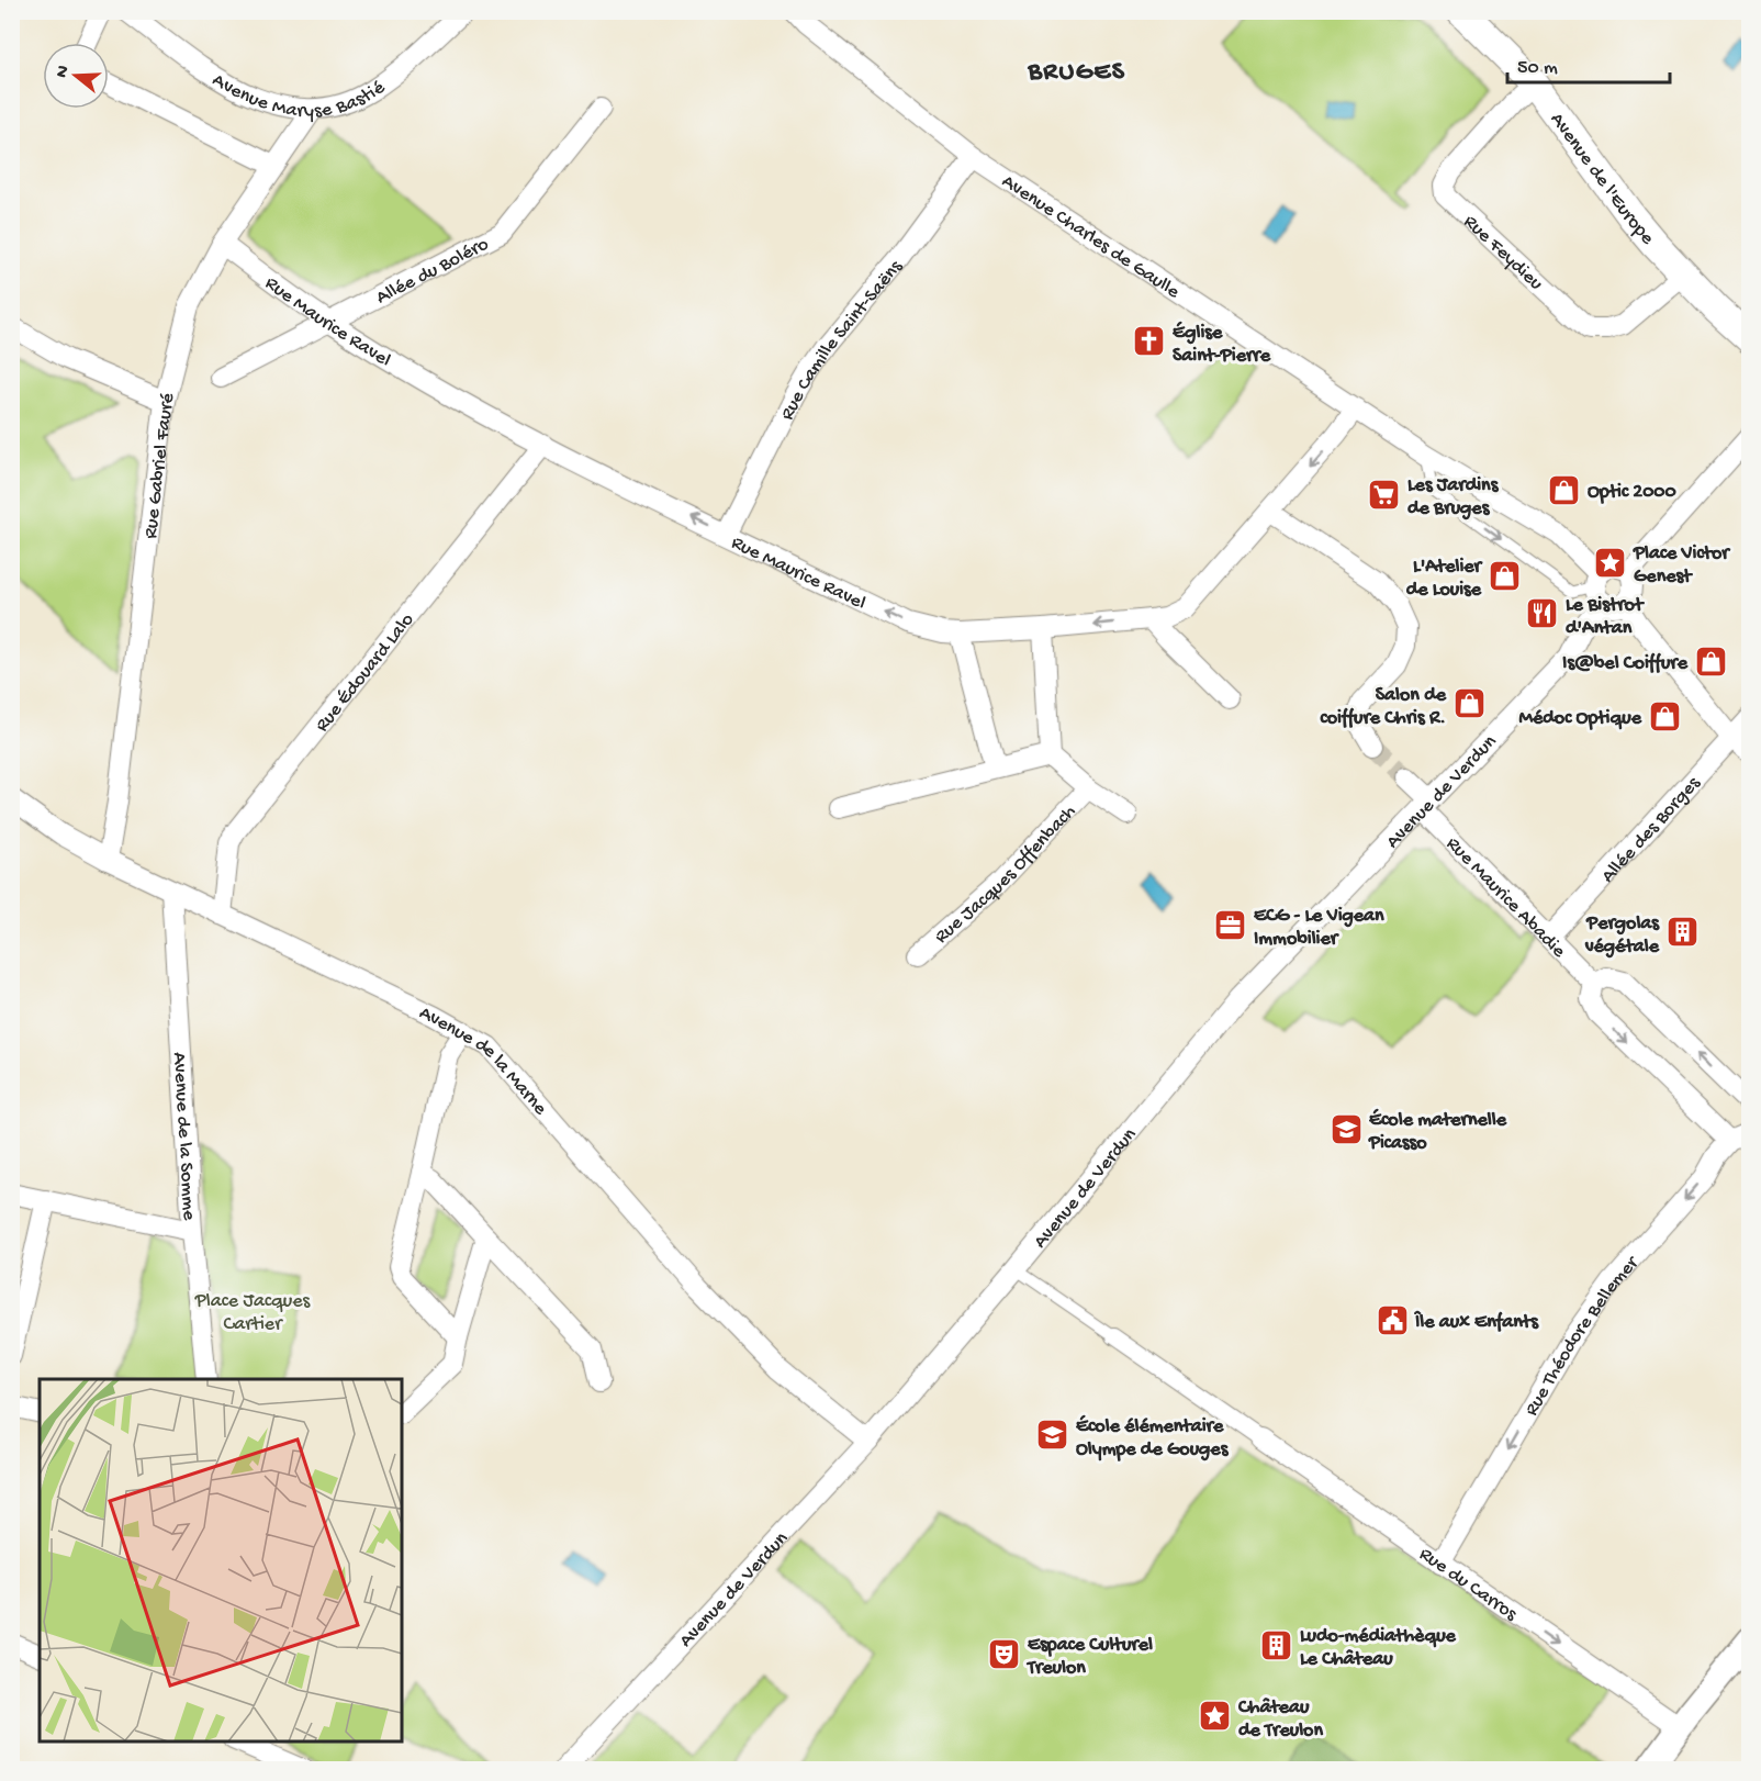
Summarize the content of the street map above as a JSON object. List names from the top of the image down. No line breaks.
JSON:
{"streets":{"main road":["Avenue de l'Europe"],"street":["Avenue Maryse Bastié","Avenue Charles de Gaulle","Rue Feydieu","Allée du Boléro","Rue Maurice Ravel","Rue Camille Saint-Saëns","Rue Gabriel Fauré","Rue Édouard Lalo","Avenue de Verdun","Allée des Borges","Rue Jacques Offenbach","Rue Maurice Abadie","Avenue de la Marne","Avenue de la Somme","Rue Théodore Bellemer","Rue du Carros"]},"crossings":[["Avenue Maryse Bastié","Rue Gabriel Fauré"],["Avenue de l'Europe","Rue Feydieu"],["Avenue Charles de Gaulle","Rue Maurice Ravel"],["Avenue Charles de Gaulle","Rue Camille Saint-Saëns"],["Avenue Charles de Gaulle","Avenue de Verdun"],["Allée du Boléro","Rue Maurice Ravel"],["Rue Maurice Ravel","Rue Camille Saint-Saëns"],["Rue Maurice Ravel","Rue Gabriel Fauré"],["Rue Maurice Ravel","Rue Édouard Lalo"],["Rue Gabriel Fauré","Avenue de la Marne"],["Rue Édouard Lalo","Avenue de la Marne"],["Avenue de Verdun","Rue Maurice Abadie"],["Avenue de Verdun","Avenue de la Marne"],["Allée des Borges","Rue Maurice Abadie"],["Avenue de la Marne","Avenue de la Somme"],["Rue Théodore Bellemer","Rue du Carros"]],"one_way":["Rue Maurice Ravel","Rue Théodore Bellemer","Rue du Carros"],"districts":["BRUGES"],"parks":["Place Jacques Cartier"],"places":{"church":["Église Saint-Pierre"],"shop":["Optic 2000","L'Atelier de Louise","Is@bel Coiffure","Salon de coiffure Chris R.","Médoc Optique"],"supermarket":["Les Jardins de Bruges"],"place":["Place Victor Genest","Château de Treulon"],"restaurant":["Le Bistrot d'Antan"],"office":["ECG - Le Vigean Immobilier"],"building":["Pergolas végétale","Ludo-médiathèque Le Château"],"school or university":["École maternelle Picasso","École élémentaire Olympe de Gouges"],"public building":["Île aux Enfants"],"theatre":["Espace Culturel Treulon"]},"scale_bar":"50 m","north":"left"}
